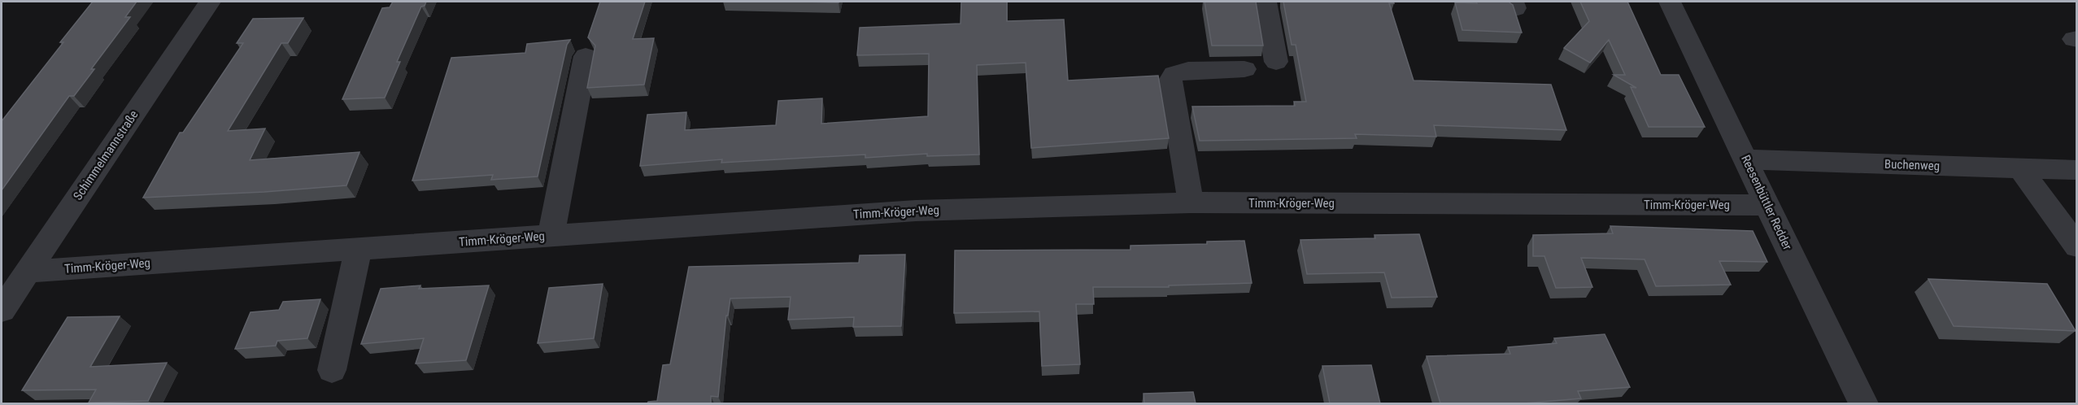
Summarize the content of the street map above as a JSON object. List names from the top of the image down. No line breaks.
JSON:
{"streets":{"street":["Schimmelmannstraße","Buchenweg","Reesenbüttler Redder","Timm-Kröger-Weg"]},"crossings":[["Schimmelmannstraße","Timm-Kröger-Weg"],["Buchenweg","Reesenbüttler Redder"],["Reesenbüttler Redder","Timm-Kröger-Weg"]]}
